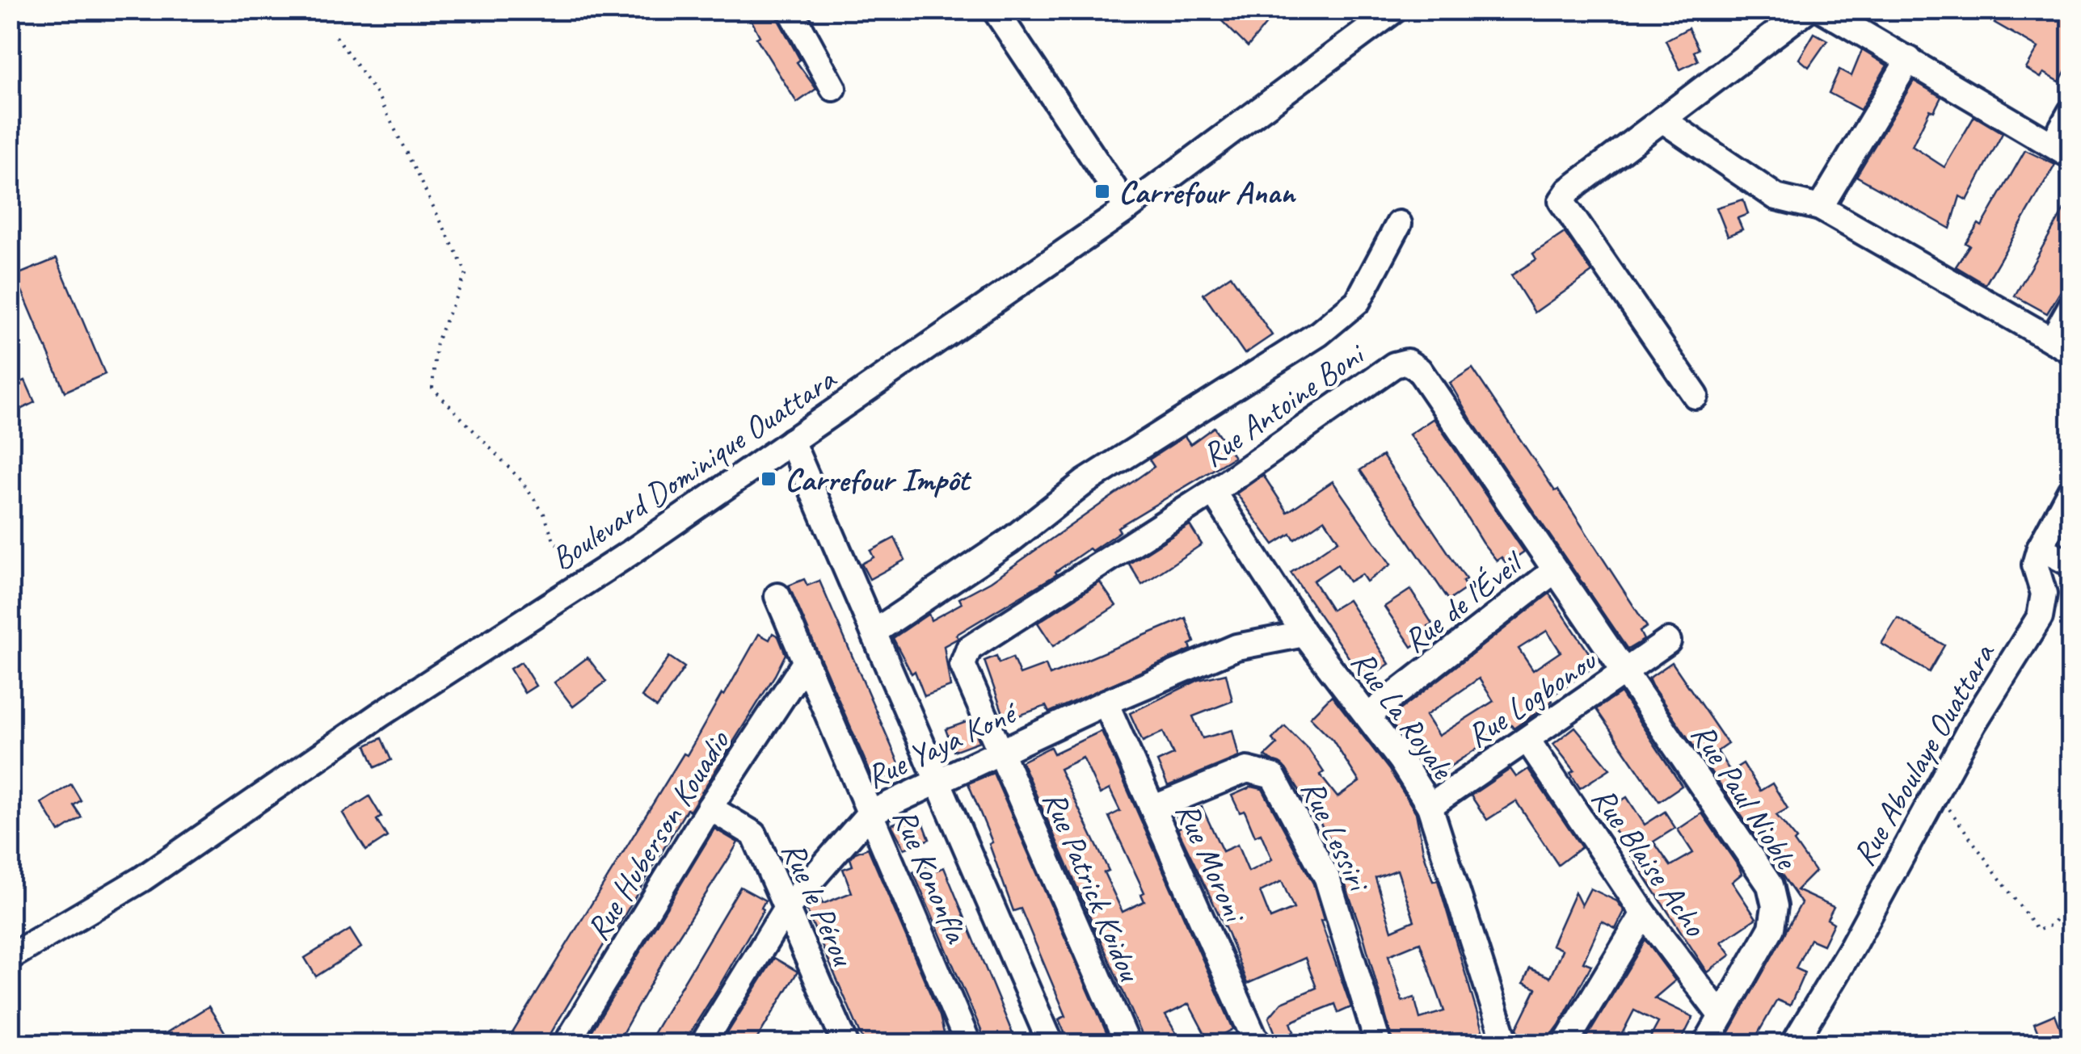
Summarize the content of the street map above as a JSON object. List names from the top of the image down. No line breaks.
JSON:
{"streets":{"street":["Rue Antoine Boni","Boulevard Dominique Ouattara","Rue de l'Éveil","Rue Logbonou","Rue La Royale","Rue Yaya Koné","Rue Aboulaye Ouattara","Rue Paul Nioble","Rue Lessiri","Rue Huberson Kouadio","Rue Moroni","Rue Blaise Acho","Rue Kononfla","Rue Patrick Koidou","Rue le Pérou"]},"crossings":[["Rue Antoine Boni","Rue de l'Éveil"],["Rue Antoine Boni","Rue Logbonou"],["Rue Antoine Boni","Rue La Royale"],["Rue Antoine Boni","Rue Yaya Koné"],["Rue Antoine Boni","Rue Paul Nioble"],["Rue Antoine Boni","Rue Patrick Koidou"],["Rue de l'Éveil","Rue La Royale"],["Rue Logbonou","Rue La Royale"],["Rue Logbonou","Rue Paul Nioble"],["Rue Logbonou","Rue Blaise Acho"],["Rue La Royale","Rue Yaya Koné"],["Rue Yaya Koné","Rue Moroni"],["Rue Yaya Koné","Rue Kononfla"],["Rue Yaya Koné","Rue Patrick Koidou"],["Rue Yaya Koné","Rue le Pérou"],["Rue Paul Nioble","Rue Blaise Acho"],["Rue Lessiri","Rue Moroni"],["Rue Huberson Kouadio","Rue Kononfla"],["Rue Huberson Kouadio","Rue le Pérou"]],"places":{"transit":["Carrefour Anan","Carrefour Impôt"]}}
